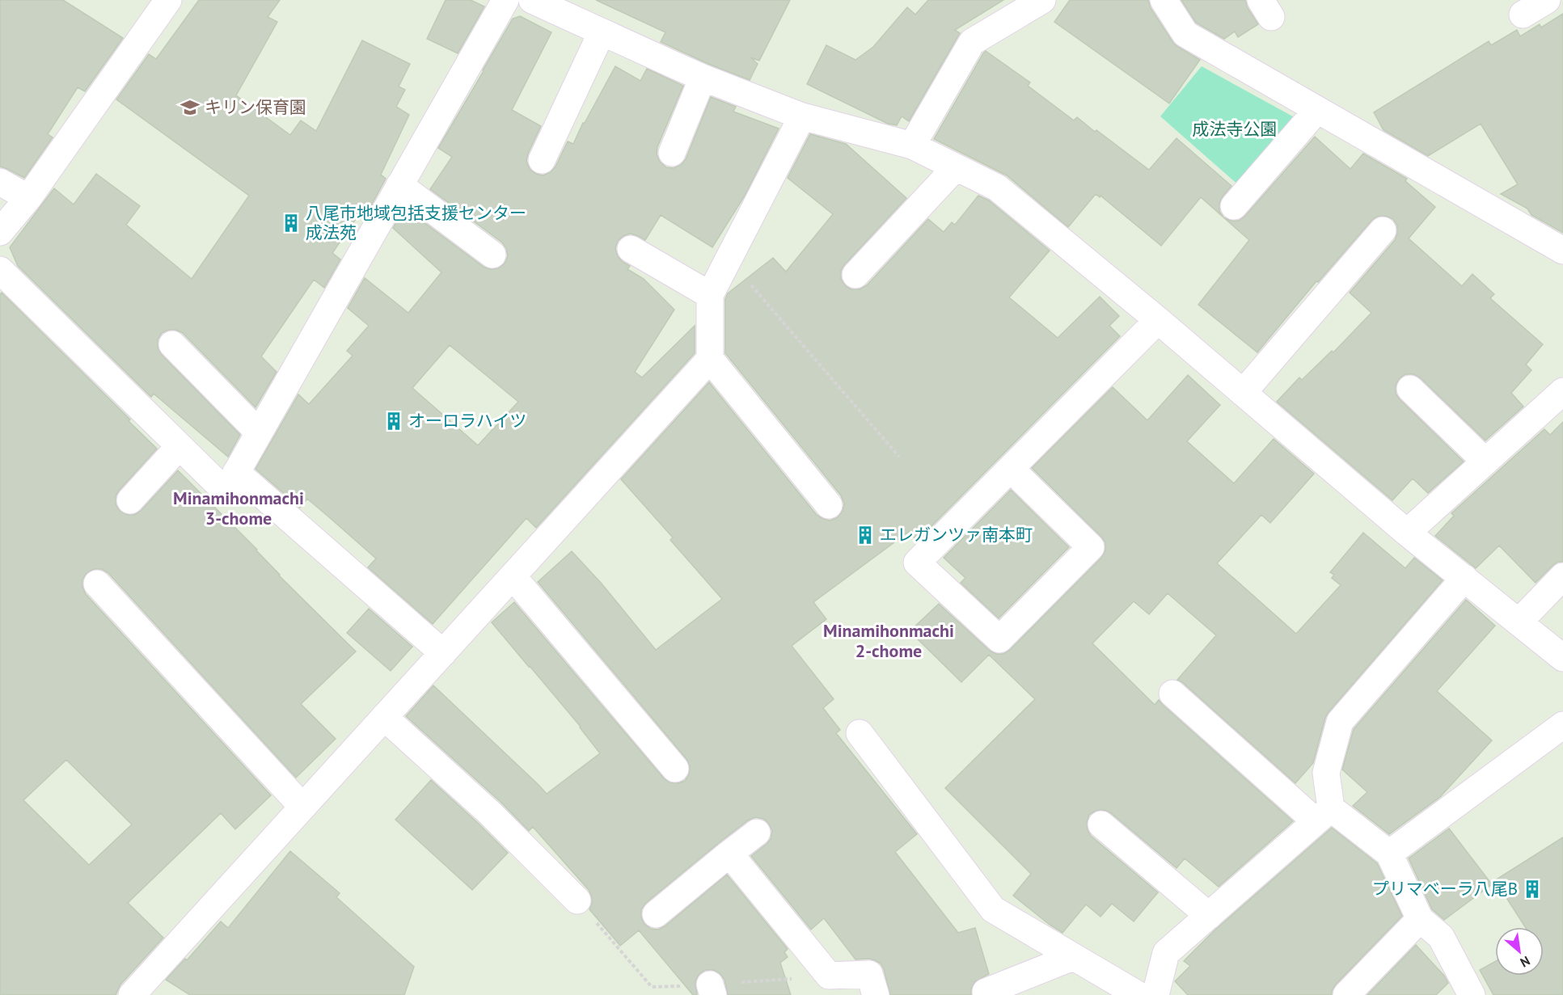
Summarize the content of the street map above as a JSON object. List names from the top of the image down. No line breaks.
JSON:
{"districts":["Minamihonmachi 3-chome","Minamihonmachi 2-chome"],"parks":["成法寺公園"],"places":{"school or university":["キリン保育園"],"building":["八尾市地域包括支援センター 成法苑","オーロラハイツ","エレガンツァ南本町","プリマベーラ八尾B"]},"north":"bottom right"}
